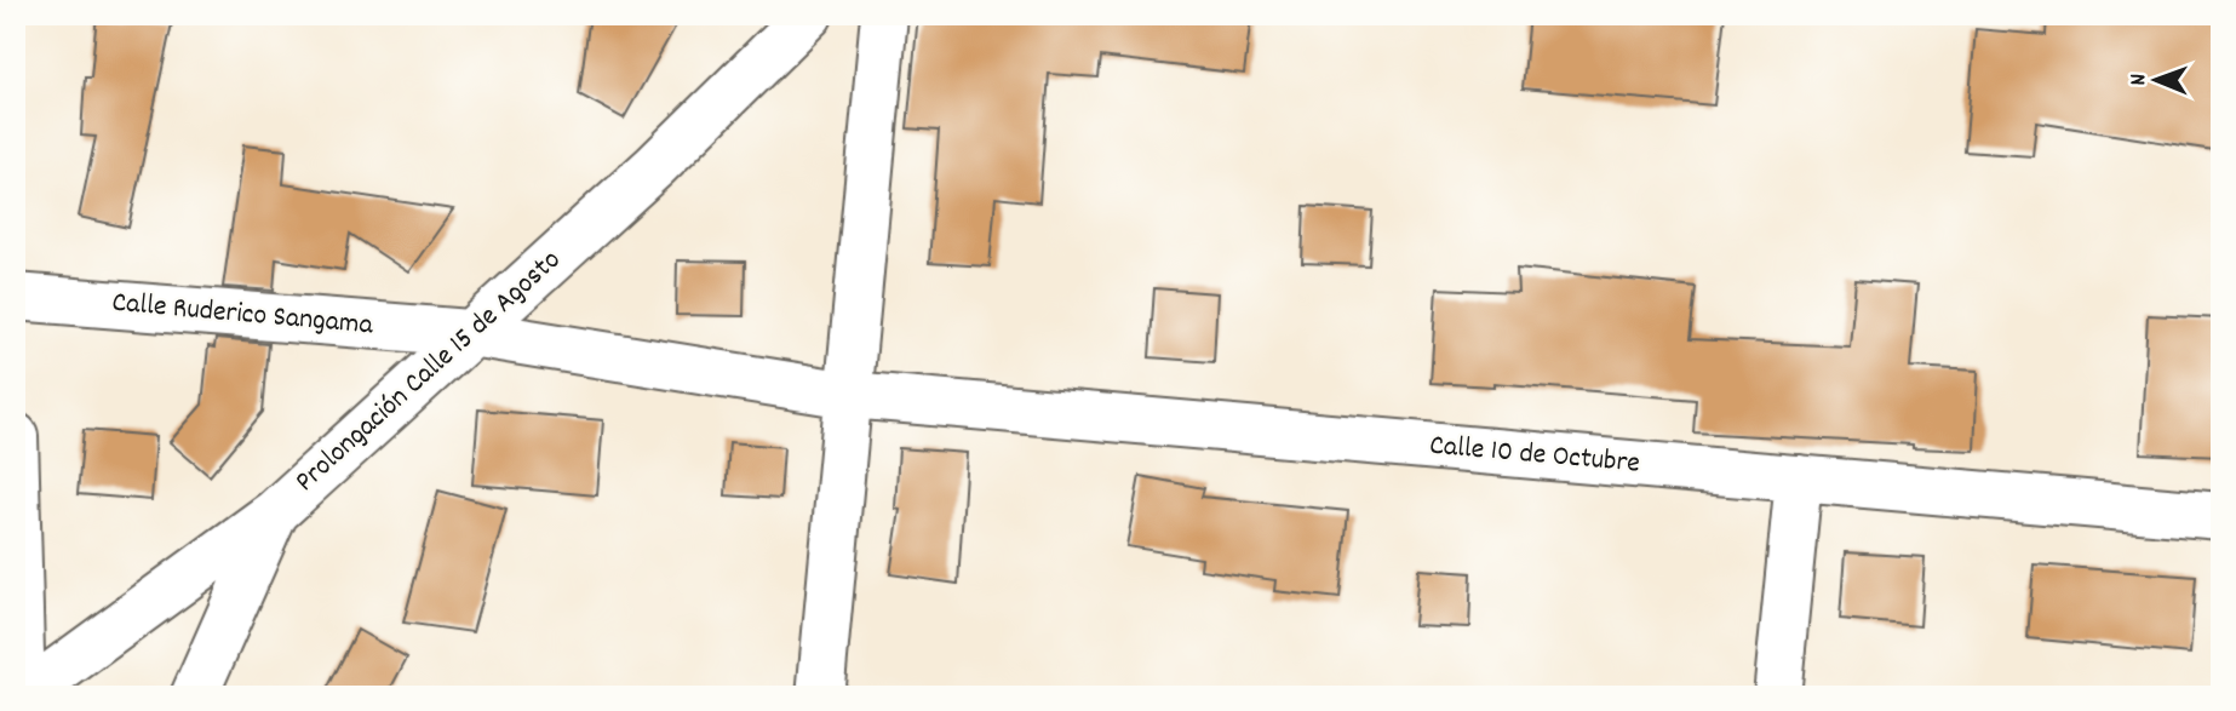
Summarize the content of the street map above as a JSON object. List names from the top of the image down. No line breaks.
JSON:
{"streets":{"street":["Calle Ruderico Sangama","Prolongación Calle 15 de Agosto","Calle 10 de Octubre"]},"crossings":[["Calle Ruderico Sangama","Prolongación Calle 15 de Agosto"],["Calle Ruderico Sangama","Calle 10 de Octubre"]],"north":"left"}
